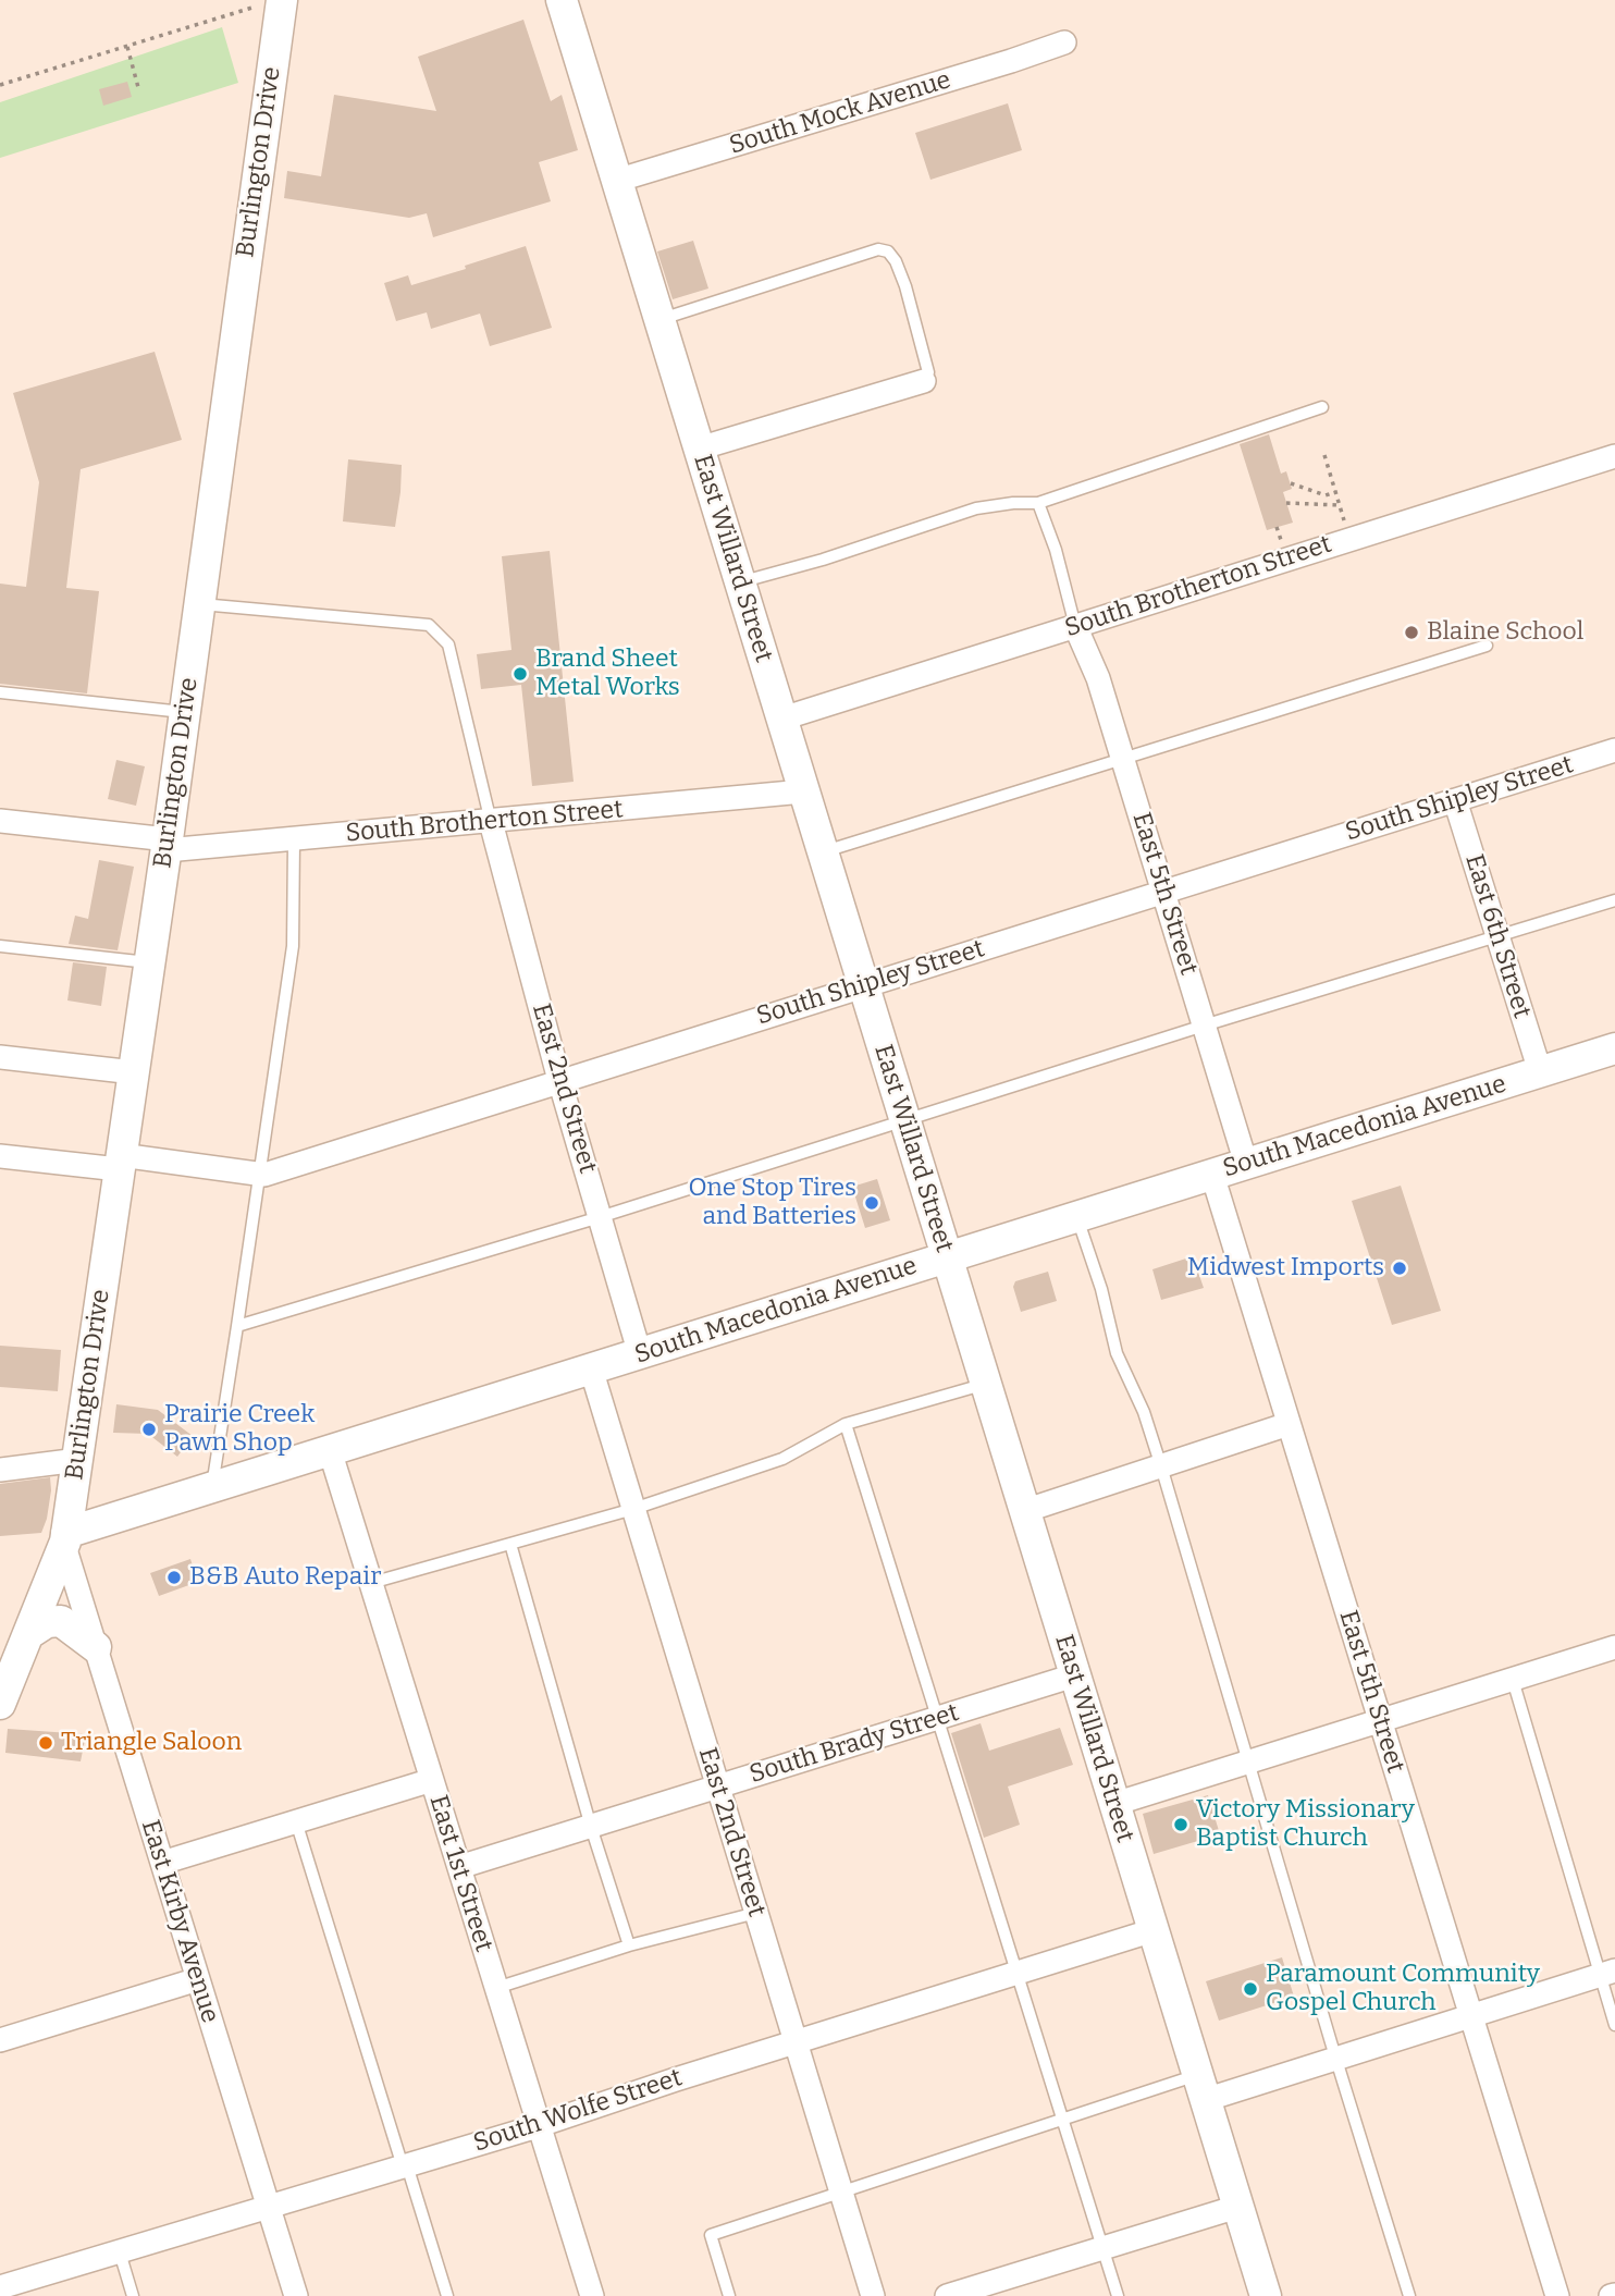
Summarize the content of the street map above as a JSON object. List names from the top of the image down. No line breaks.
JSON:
{"streets":{"street":["South Mock Avenue","Burlington Drive","East Willard Street","South Brotherton Street","South Shipley Street","East 5th Street","East 6th Street","East 2nd Street","South Macedonia Avenue","South Brady Street","East 1st Street","East Kirby Avenue","South Wolfe Street"]},"crossings":[["South Mock Avenue","East Willard Street"],["Burlington Drive","South Brotherton Street"],["Burlington Drive","South Shipley Street"],["Burlington Drive","South Macedonia Avenue"],["Burlington Drive","East Kirby Avenue"],["East Willard Street","South Brotherton Street"],["East Willard Street","South Shipley Street"],["East Willard Street","South Macedonia Avenue"],["East Willard Street","South Brady Street"],["East Willard Street","South Wolfe Street"],["South Brotherton Street","East 5th Street"],["South Brotherton Street","East 2nd Street"],["South Shipley Street","East 5th Street"],["South Shipley Street","East 6th Street"],["South Shipley Street","East 2nd Street"],["East 5th Street","South Macedonia Avenue"],["East 6th Street","South Macedonia Avenue"],["East 2nd Street","South Macedonia Avenue"],["East 2nd Street","South Brady Street"],["East 2nd Street","South Wolfe Street"],["South Macedonia Avenue","East 1st Street"],["South Macedonia Avenue","East Kirby Avenue"],["South Brady Street","East 1st Street"],["East 1st Street","South Wolfe Street"],["East Kirby Avenue","South Wolfe Street"]],"places":["Blaine School","Brand Sheet Metal Works","One Stop Tires and Batteries","Midwest Imports","Prairie Creek Pawn Shop","B&B Auto Repair","Triangle Saloon","Victory Missionary Baptist Church","Paramount Community Gospel Church"]}
